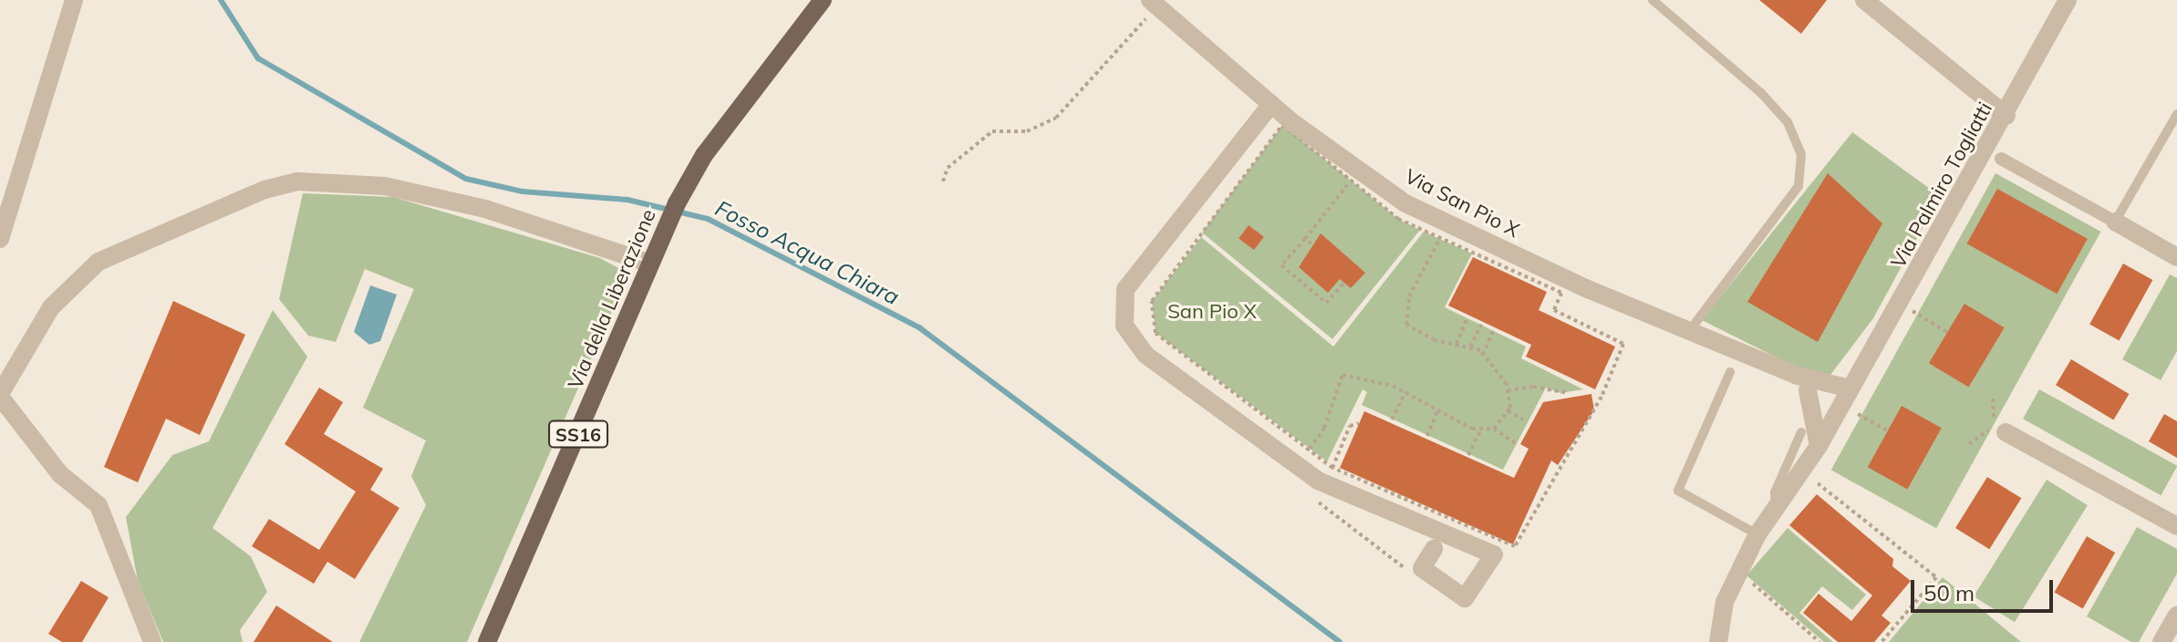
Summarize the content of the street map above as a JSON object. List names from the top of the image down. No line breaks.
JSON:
{"streets":{"main road":["Via della Liberazione","SS16"],"street":["Via Palmiro Togliatti","Via San Pio X"]},"crossings":[["Via Palmiro Togliatti","Via San Pio X"]],"water":["Fosso Acqua Chiara"],"parks":["San Pio X"],"scale_bar":"50 m"}
